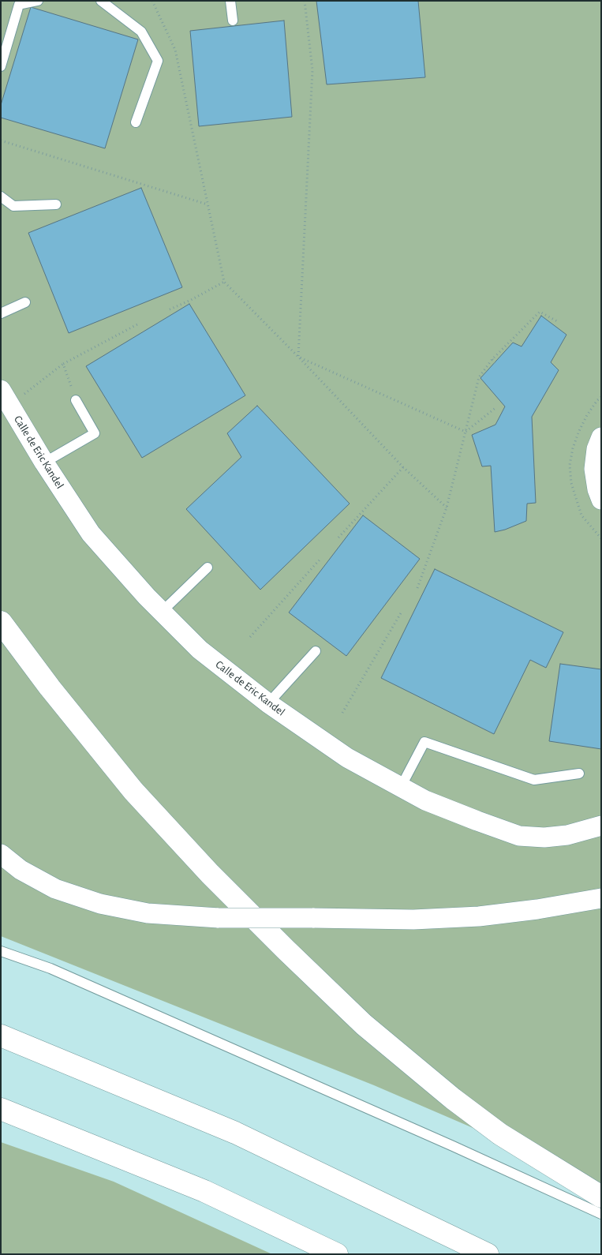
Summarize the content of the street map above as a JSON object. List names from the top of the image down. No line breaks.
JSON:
{"streets":{"street":["Calle de Eric Kandel"]}}
